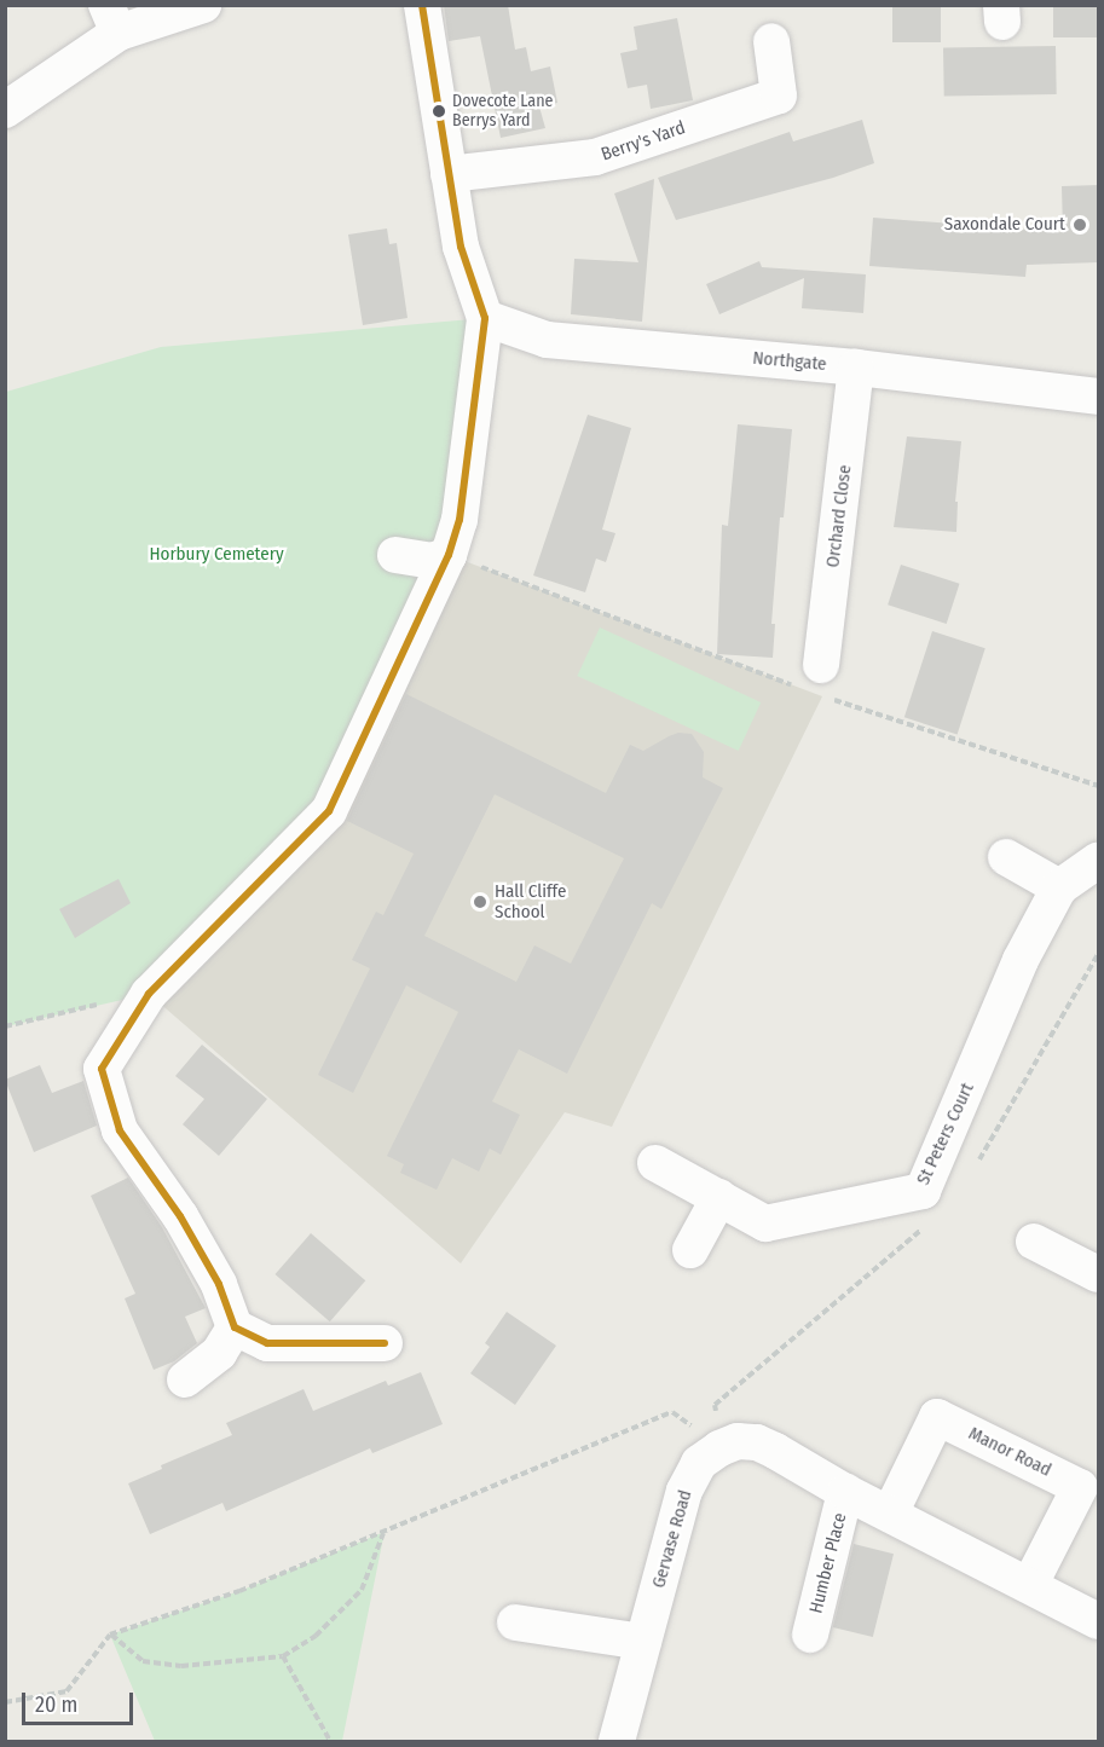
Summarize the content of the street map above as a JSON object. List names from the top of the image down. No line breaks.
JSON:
{"streets":{"street":["Berry's Yard","Northgate","Orchard Close","St Peters Court","Manor Road","Gervase Road","Humber Place"]},"crossings":[["Northgate","Orchard Close"]],"parks":["Horbury Cemetery"],"places":["Dovecote Lane Berrys Yard","Saxondale Court","Hall Cliffe School"],"scale_bar":"20 m"}
